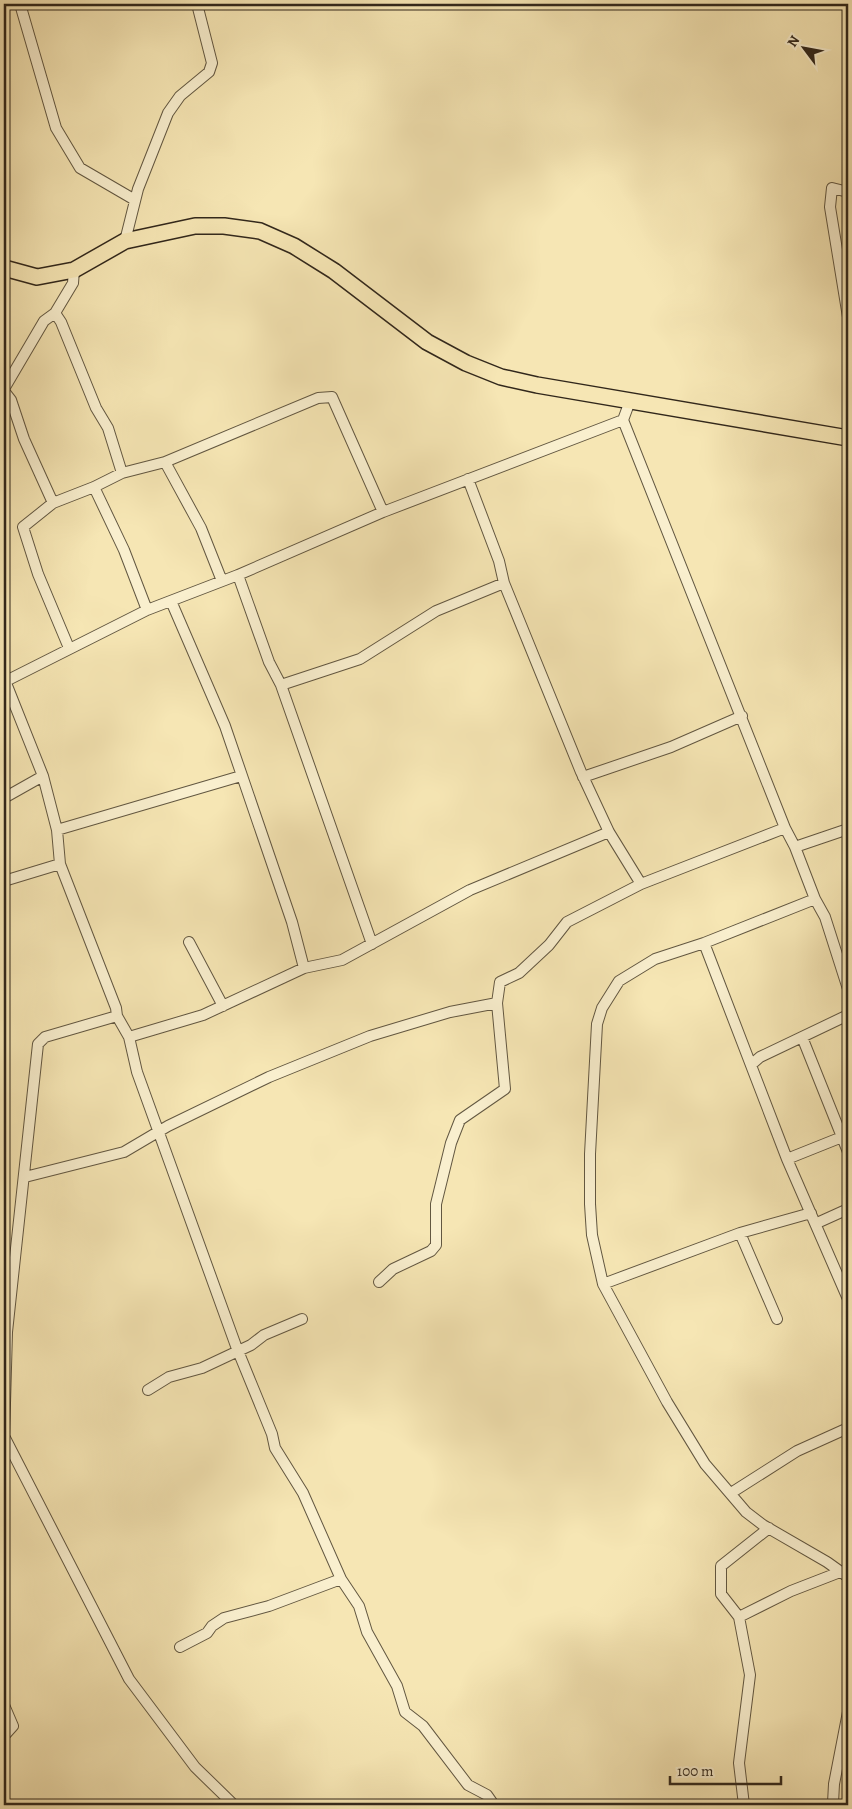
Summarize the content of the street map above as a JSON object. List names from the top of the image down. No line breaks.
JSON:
{"scale_bar":"100 m","north":"top left"}
